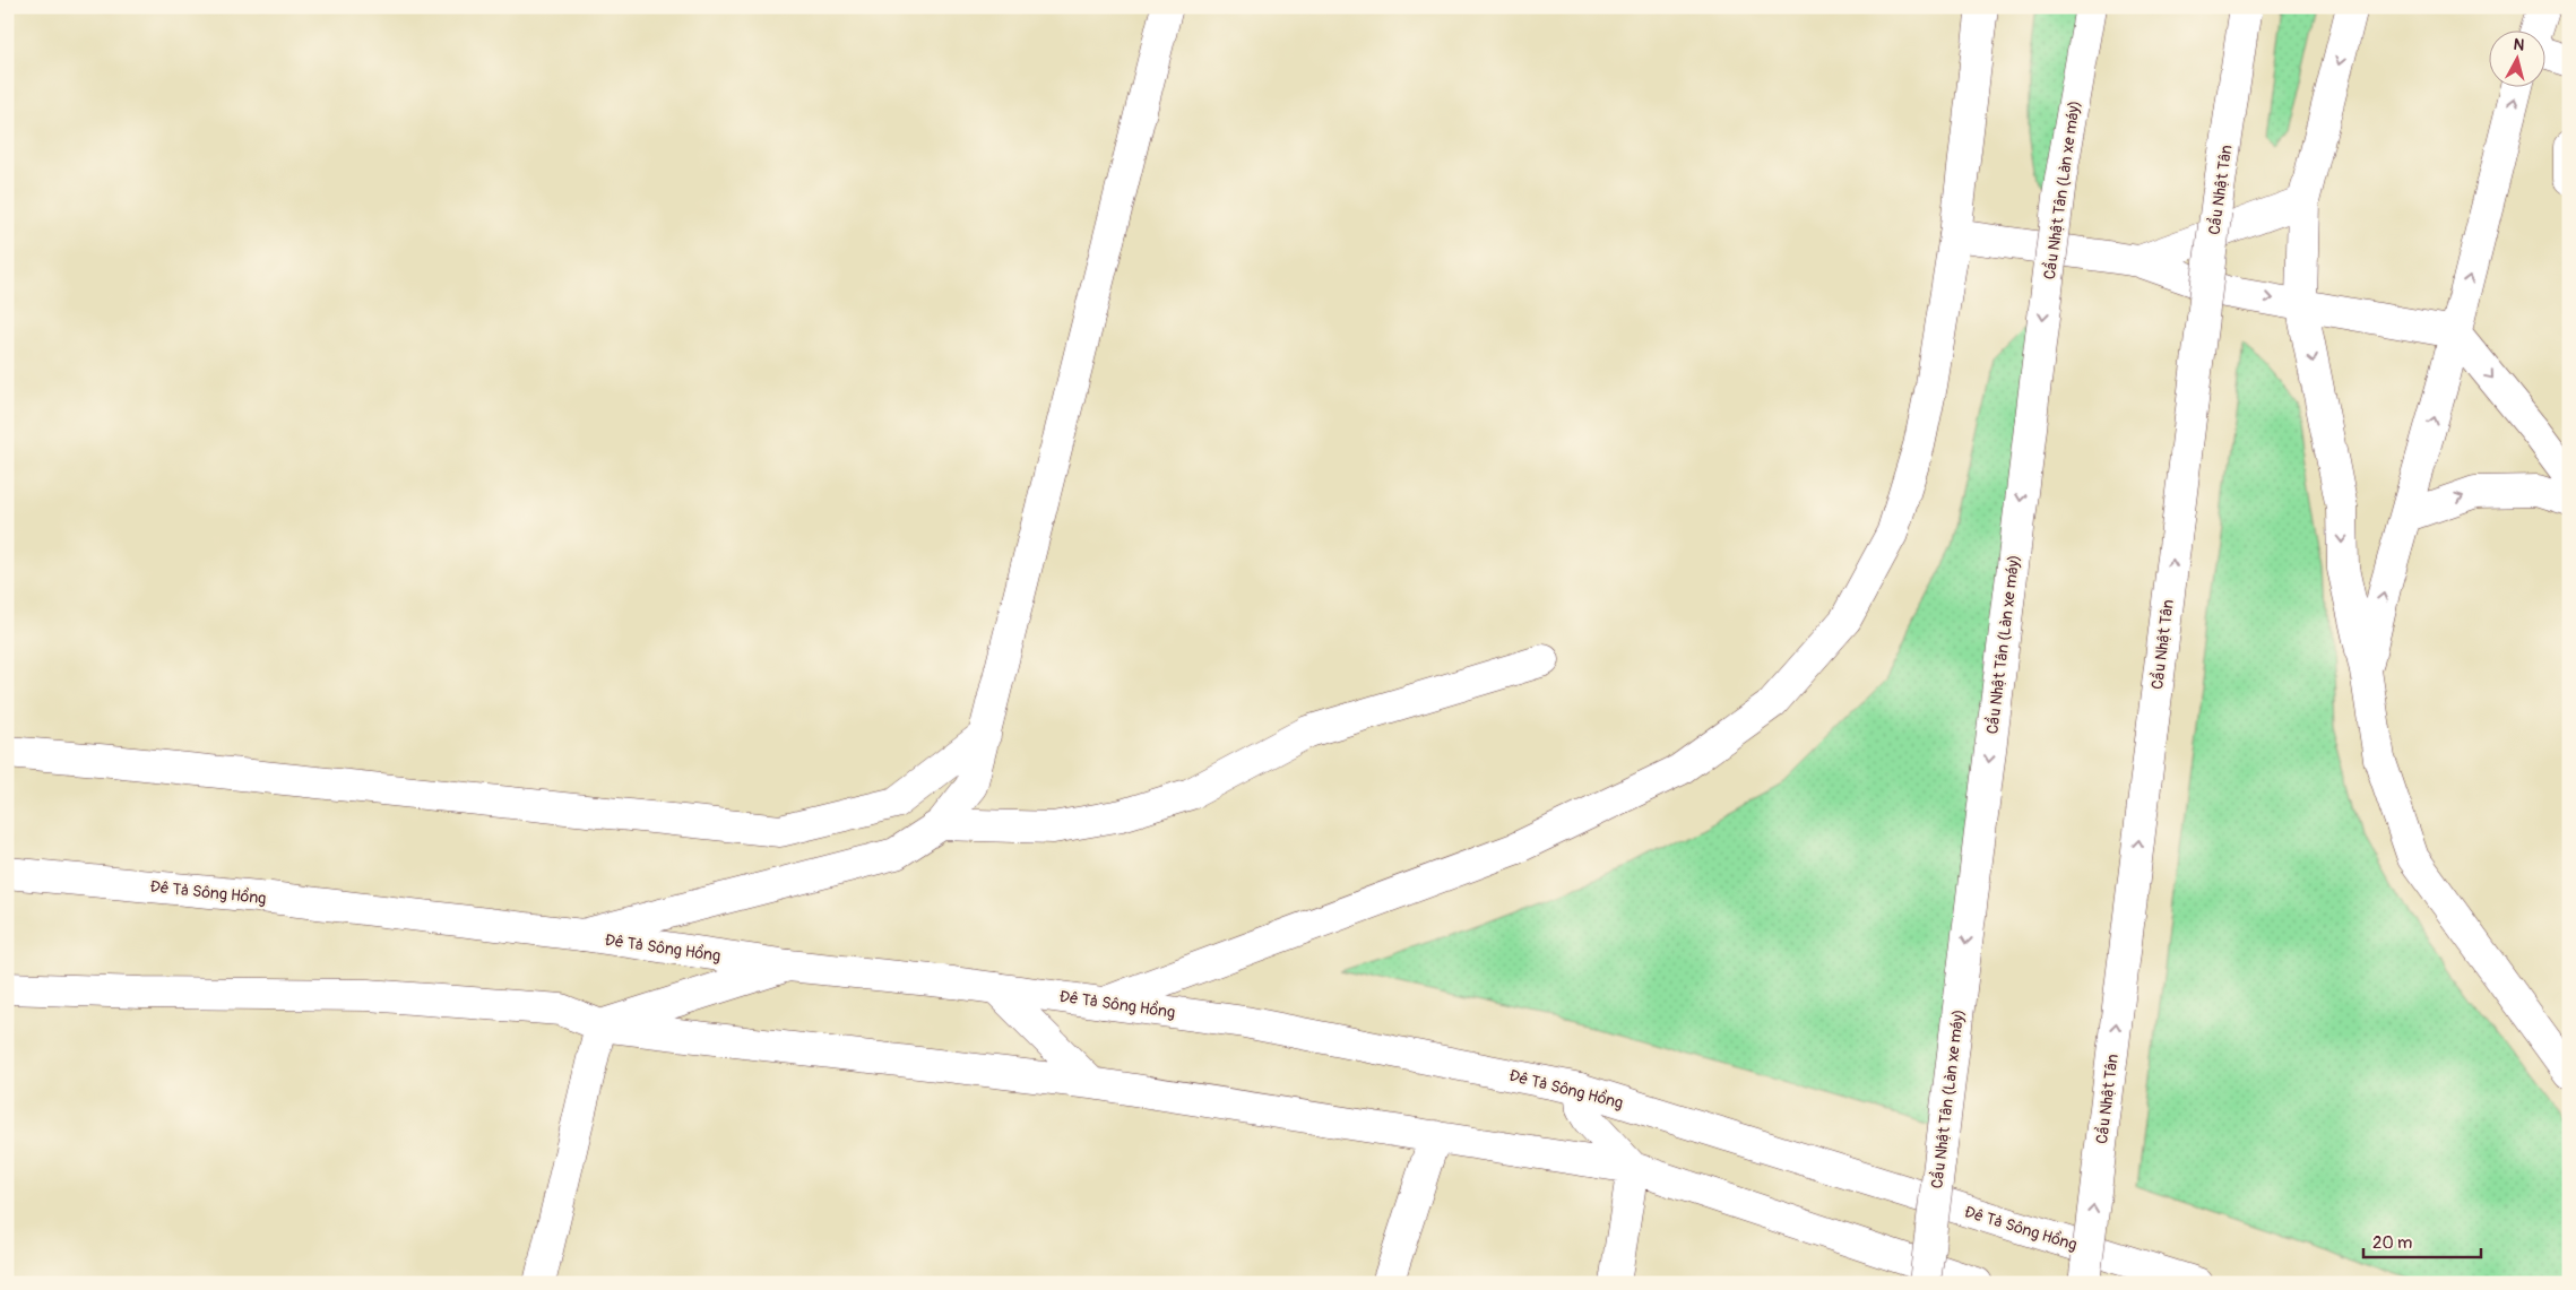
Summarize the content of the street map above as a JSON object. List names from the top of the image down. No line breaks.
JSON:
{"streets":{"main road":["Cầu Nhật Tân (Làn xe máy)","Cầu Nhật Tân","Đê Tả Sông Hồng"]},"scale_bar":"20 m","north":"top"}
